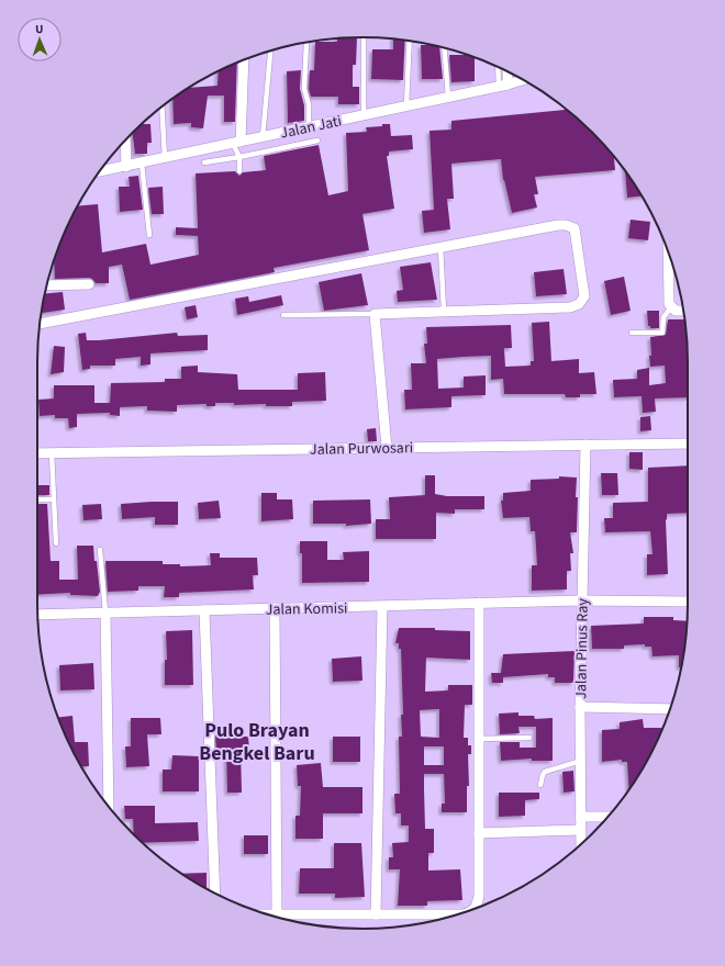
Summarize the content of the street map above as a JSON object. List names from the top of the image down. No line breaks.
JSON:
{"streets":{"street":["Jalan Jati","Jalan Purwosari","Jalan Komisi","Jalan Pinus Ray"]},"crossings":[["Jalan Purwosari","Jalan Pinus Ray"],["Jalan Komisi","Jalan Pinus Ray"]],"districts":["Pulo Brayan Bengkel Baru"],"north":"top"}
